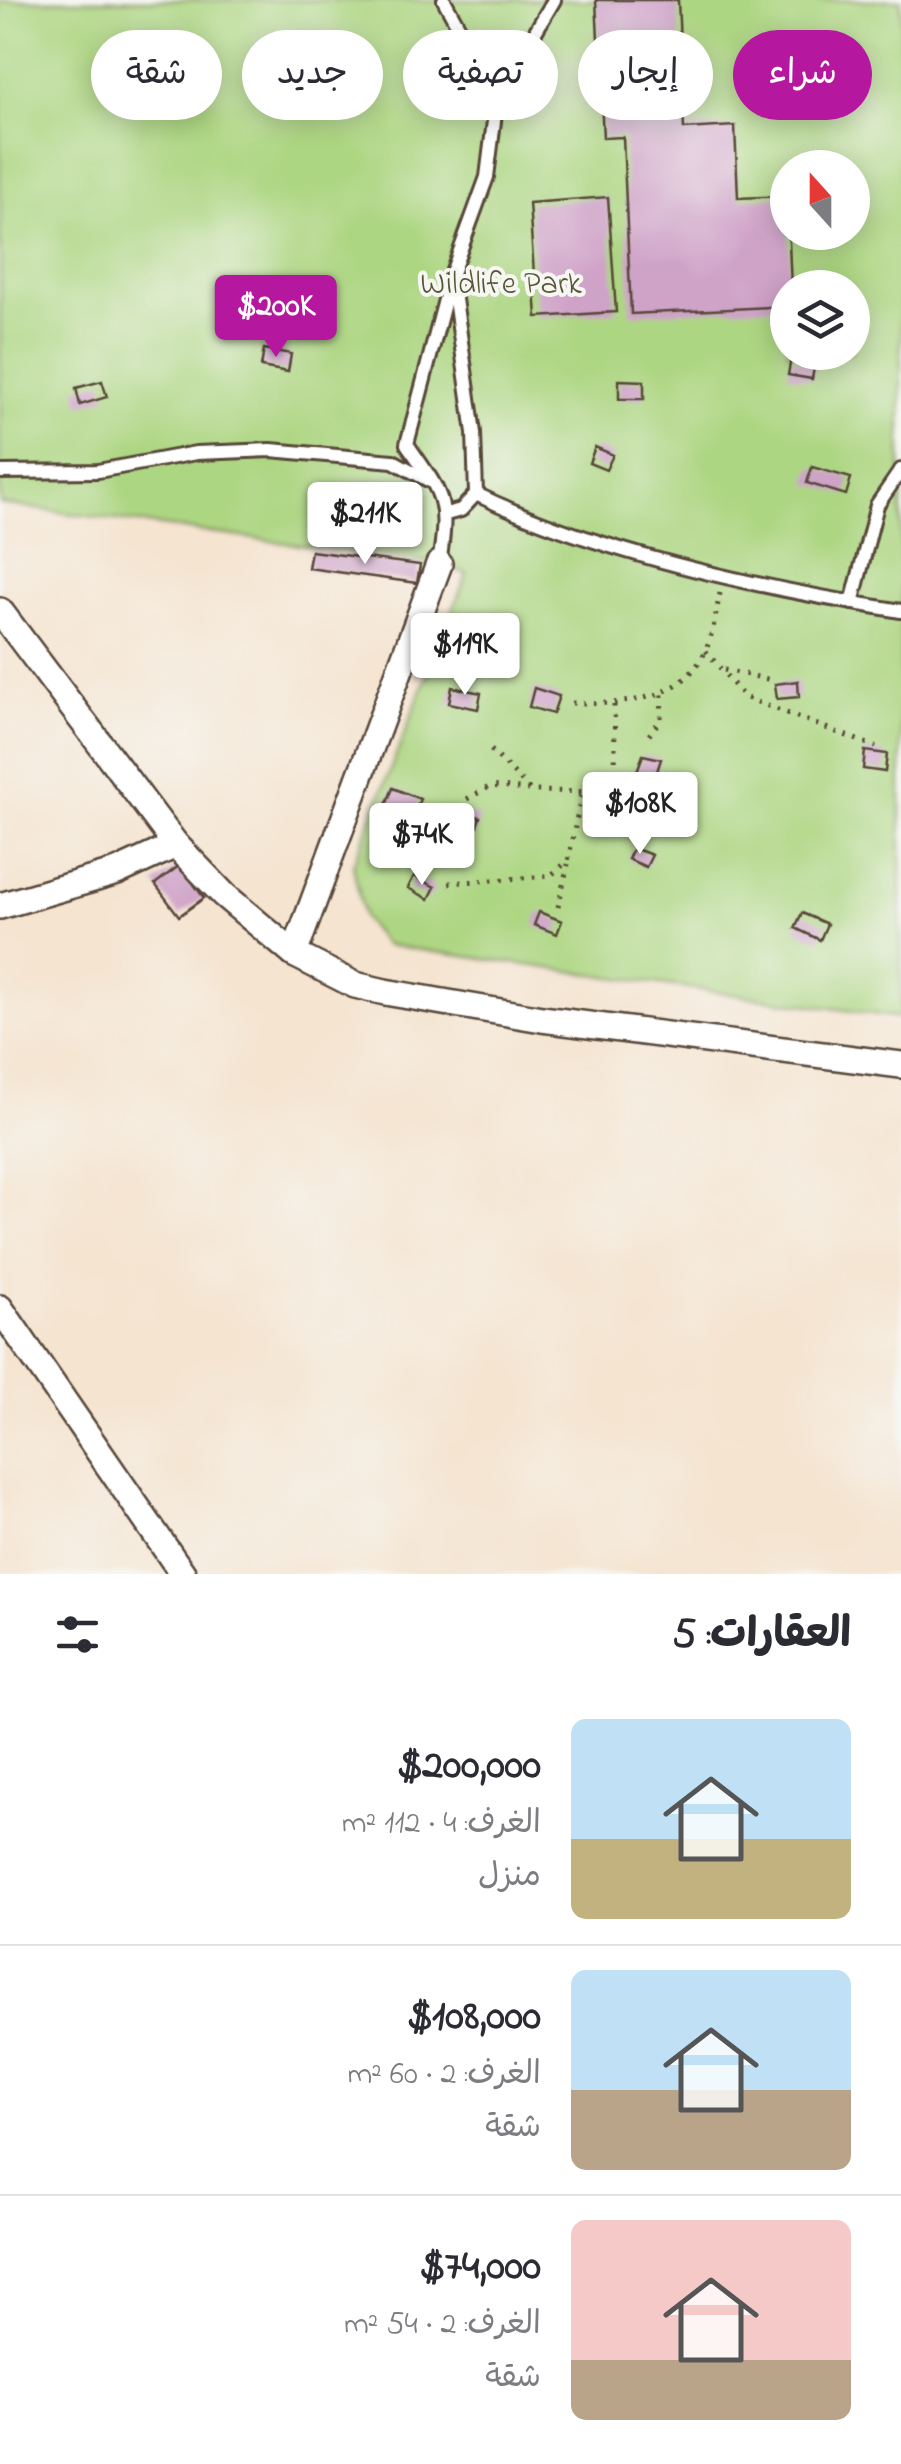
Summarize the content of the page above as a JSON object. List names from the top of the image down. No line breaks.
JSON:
{"parks":["Wildlife Park"],"north":"top","page":{"chip":["شراء","إيجار","تصفية","جديد","شقة"],"price":["$200K","$211K","$119K","$108K","$74K"],"heading":"العقارات: 5","list":[{"name":"$200,000","note":"الغرف: 4 · 112 m² · منزل"},{"name":"$108,000","note":"الغرف: 2 · 60 m² · شقة"},{"name":"$74,000","note":"الغرف: 2 · 54 m² · شقة"}]}}
